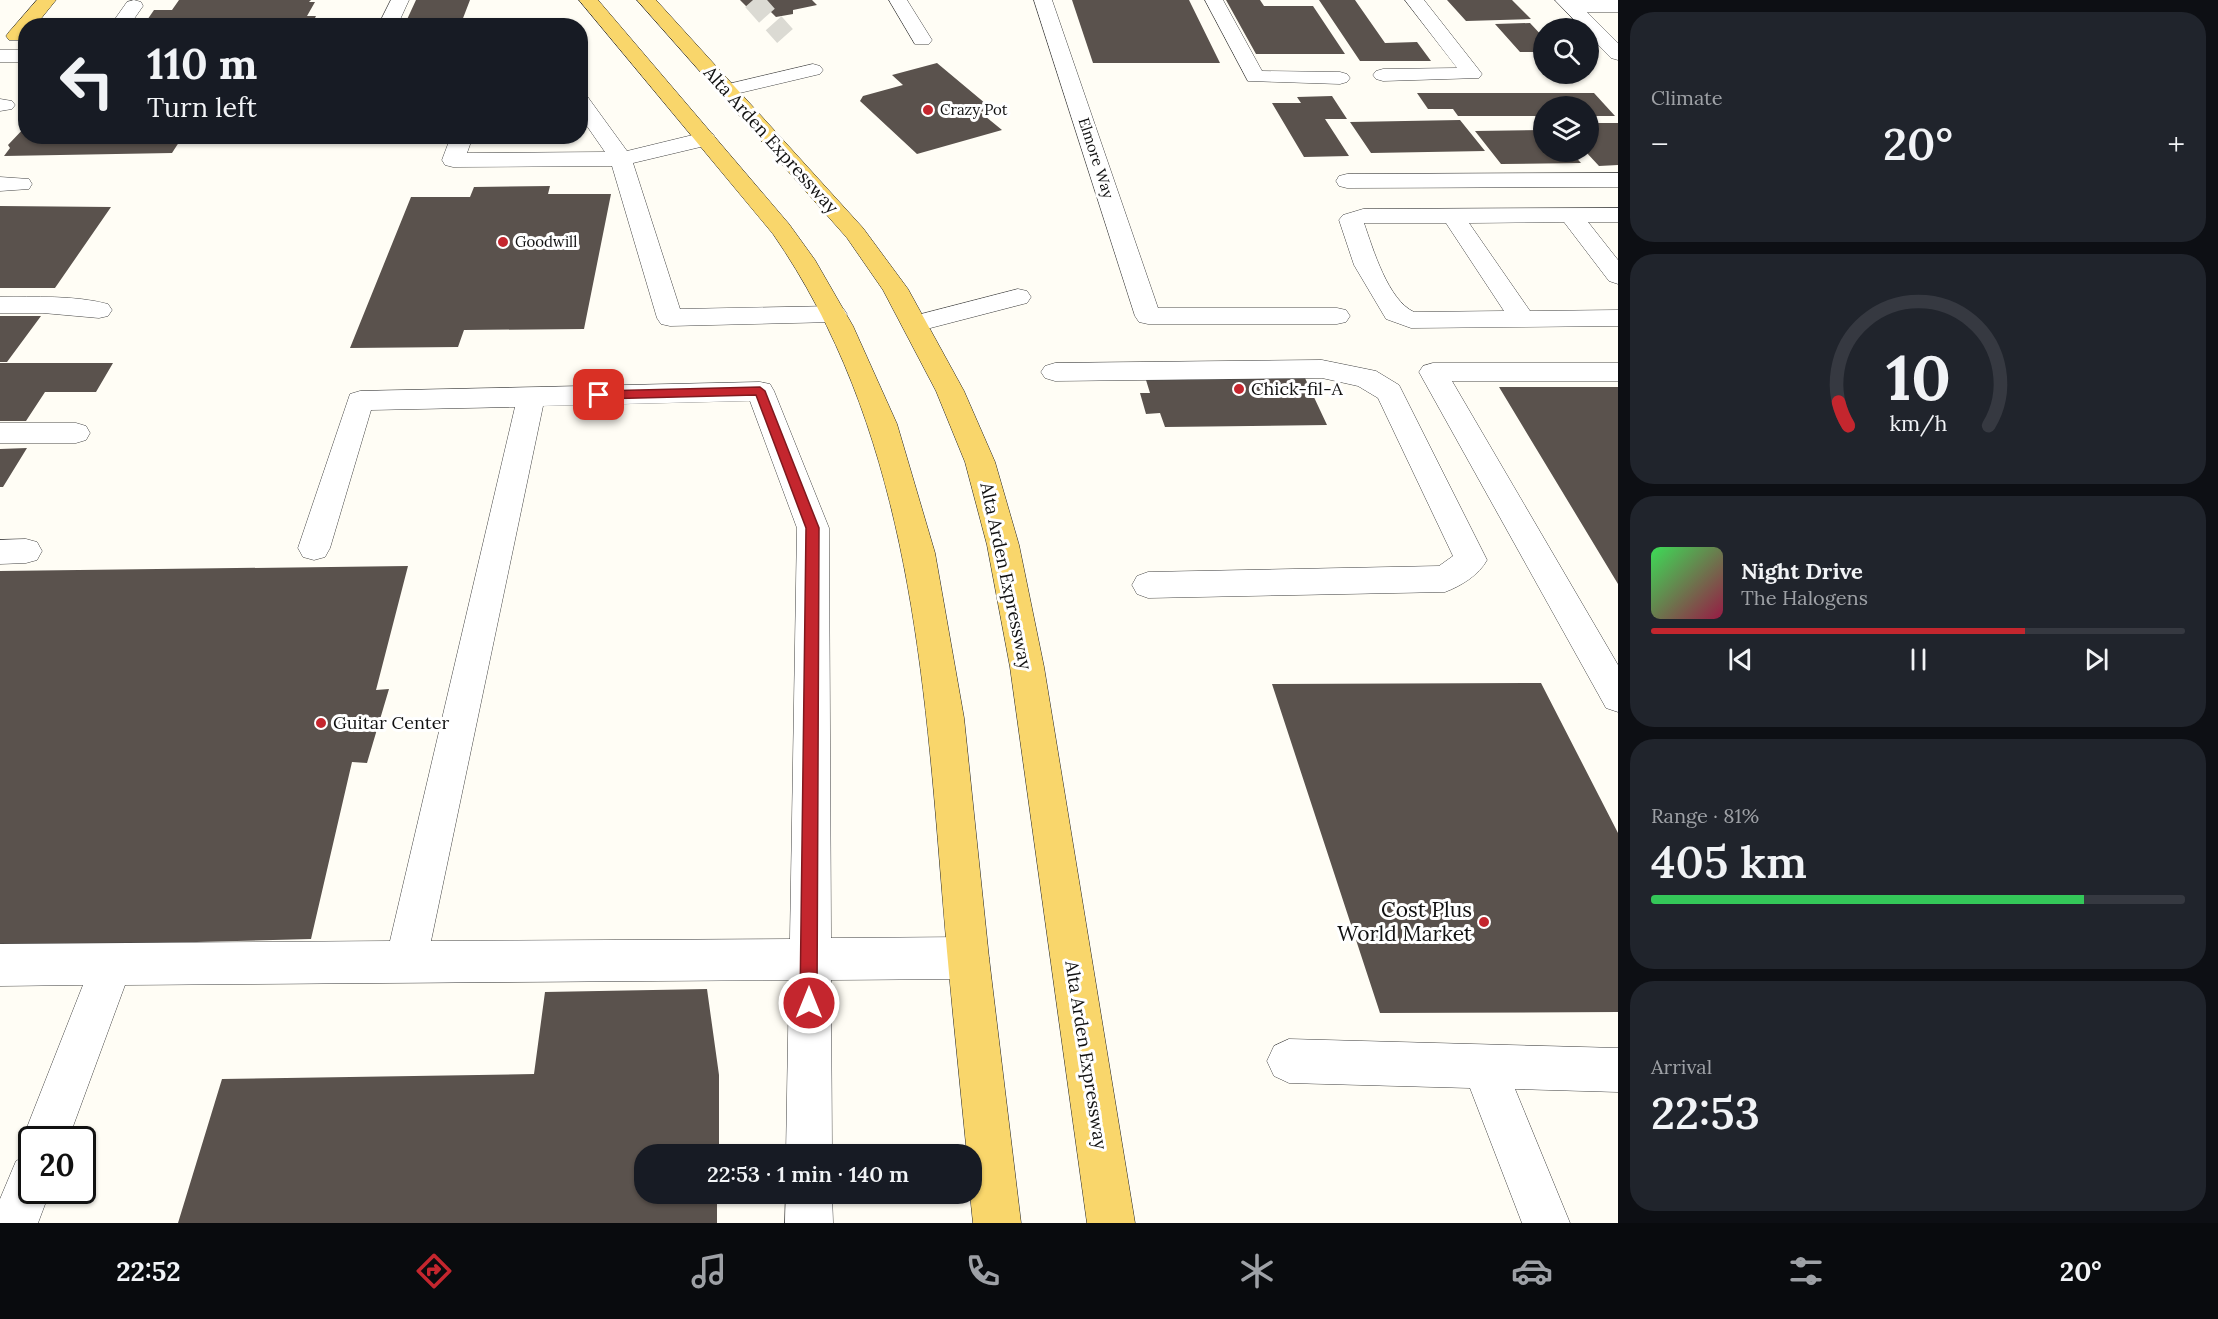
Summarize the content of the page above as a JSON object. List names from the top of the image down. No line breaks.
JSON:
{"streets":{"main road":["Alta Arden Expressway"],"street":["Elmore Way"]},"places":["Crazy Pot","Goodwill","Chick-fil-A","Guitar Center","Cost Plus World Market"],"page":{"tile":["Climate",["Range · 81%","405 km"],["Arrival","22:53"]],"turn":["110 m","Turn left"],"heat":["−","20°","+"],"song":["Night Drive","The Halogens"],"limit":"20","trip":"22:53 · 1 min · 140 m","tabs":["22:52","20°"],"gauge":["10","km/h"]}}
